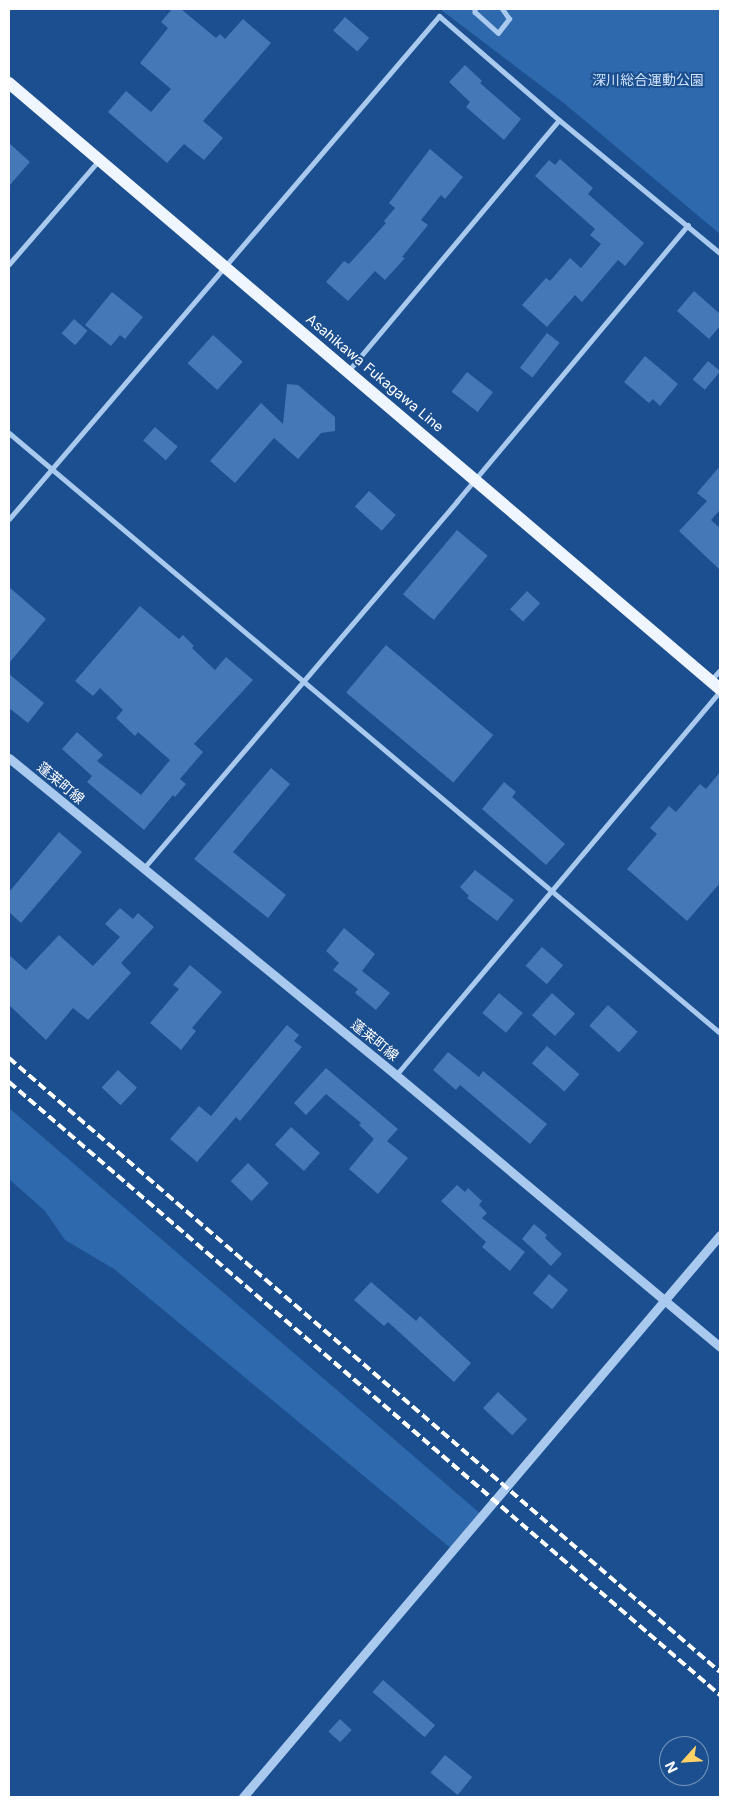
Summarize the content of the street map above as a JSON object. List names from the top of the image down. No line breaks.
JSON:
{"streets":{"main road":["Asahikawa Fukagawa Line"],"street":["蓬莱町線"]},"parks":["深川総合運動公園"],"north":"bottom left"}
